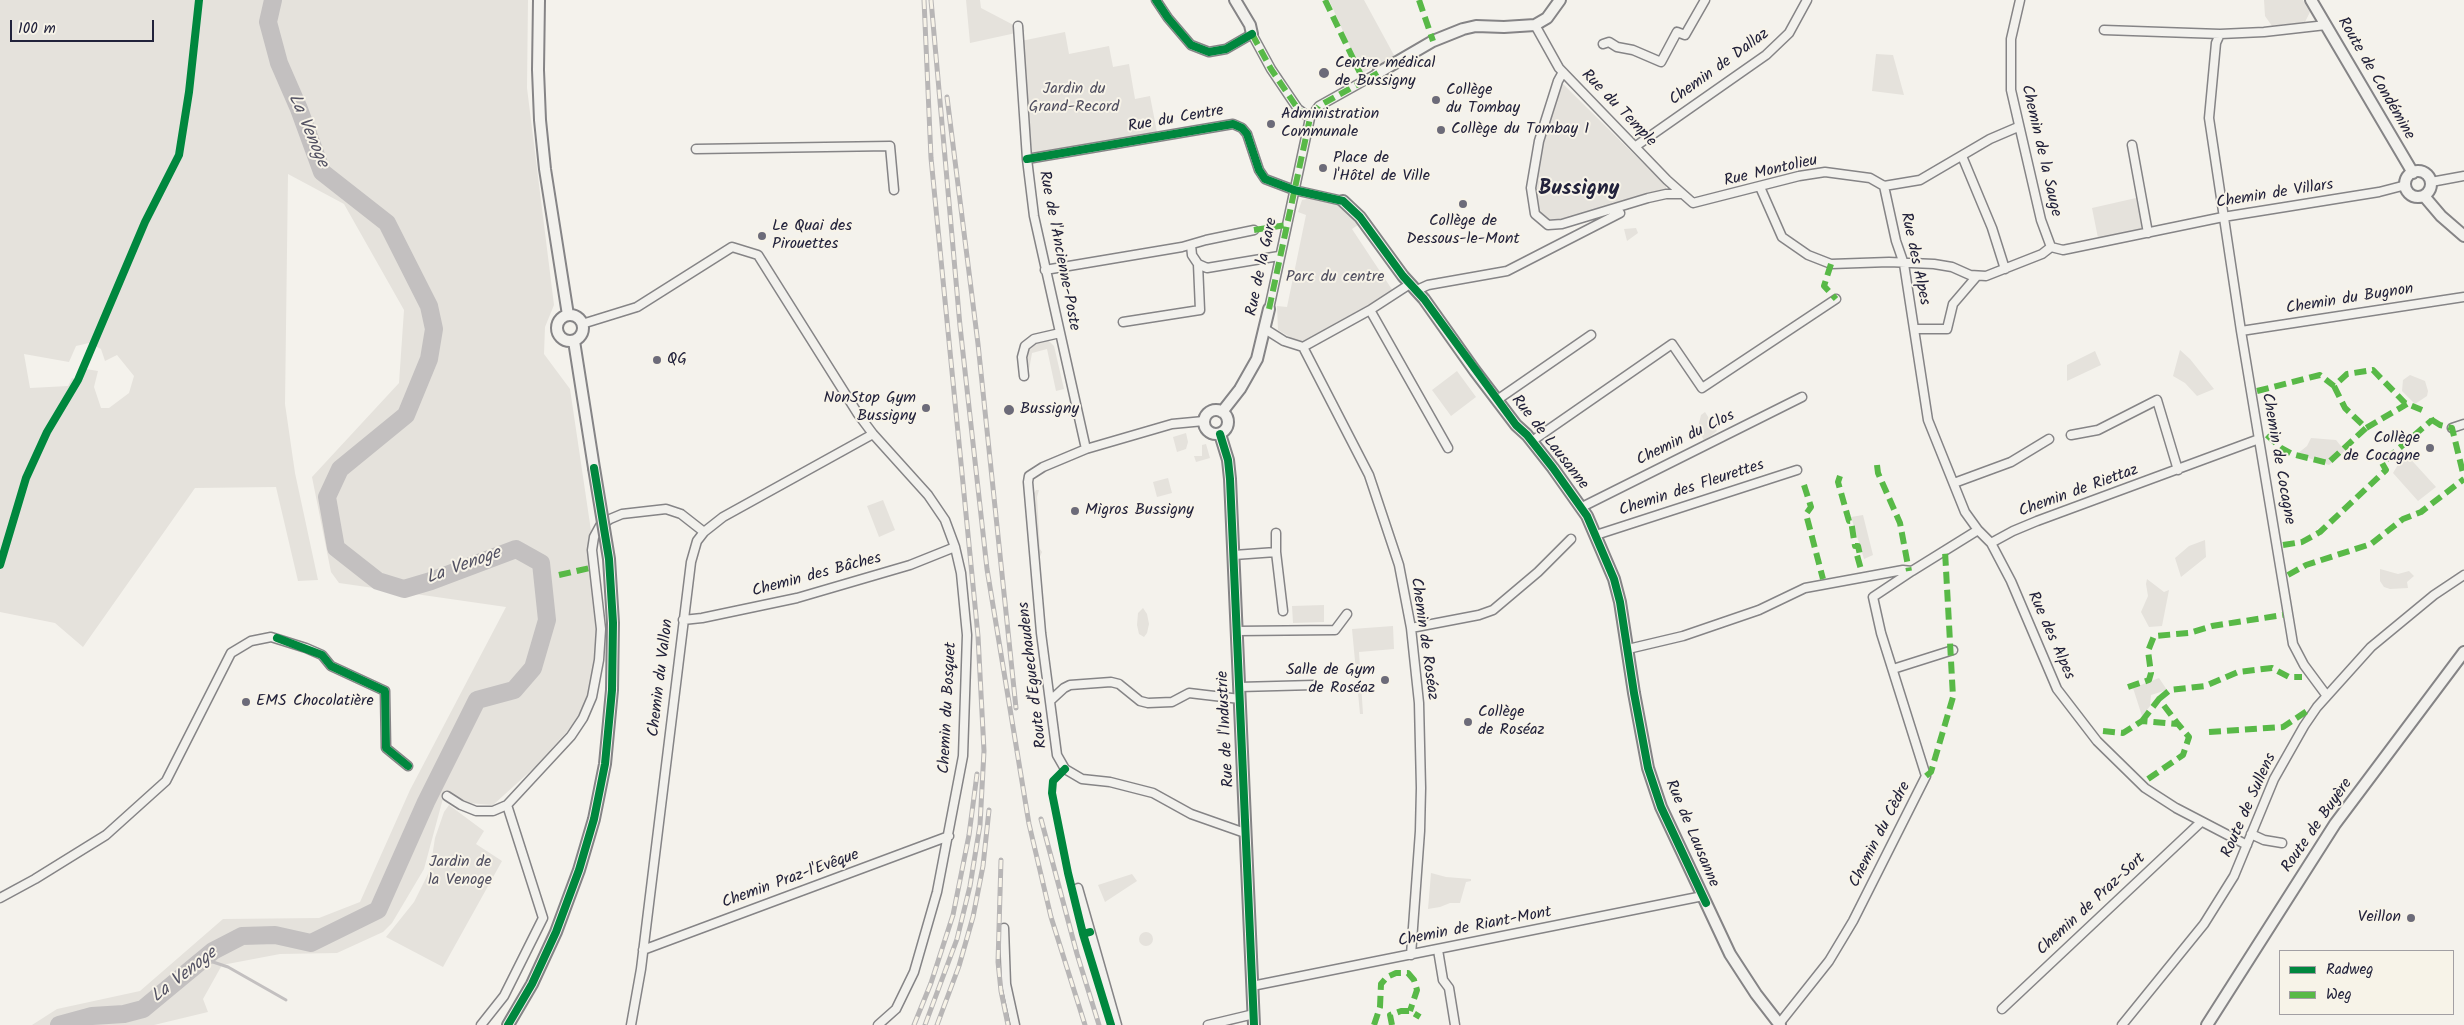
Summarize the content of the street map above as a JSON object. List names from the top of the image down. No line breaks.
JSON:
{"streets":{"street":["Chemin de Dallaz","Route de Condémine","Rue du Temple","Rue du Centre","Chemin de la Sauge","Rue Montolieu","Chemin de Villars","Rue de l'Ancienne-Poste","Rue des Alpes","Rue de la Gare","Chemin du Bugnon","Chemin du Clos","Rue de Lausanne","Chemin de Cocagne","Chemin des Fleurettes","Chemin de Riettaz","Chemin des Bâches","Chemin de Roséaz","Route d'Eguechaudens","Chemin du Vallon","Chemin du Bosquet","Rue de l'Industrie","Route de Sullens","Route de Buyère","Chemin du Cèdre","Chemin Praz-l'Evêque","Chemin de Praz-Sort","Chemin de Riant-Mont"]},"crossings":[["Chemin de Dallaz","Rue du Temple"],["Route de Condémine","Chemin de Villars"],["Rue du Temple","Rue Montolieu"],["Rue du Centre","Rue de l'Ancienne-Poste"],["Rue du Centre","Rue de la Gare"],["Rue du Centre","Rue de Lausanne"],["Chemin de la Sauge","Chemin de Villars"],["Rue Montolieu","Rue des Alpes"],["Chemin de Villars","Chemin de Cocagne"],["Rue de l'Ancienne-Poste","Route d'Eguechaudens"],["Rue des Alpes","Chemin de Riettaz"],["Rue des Alpes","Route de Sullens"],["Rue des Alpes","Chemin du Cèdre"],["Rue des Alpes","Chemin de Praz-Sort"],["Rue de la Gare","Rue de Lausanne"],["Rue de la Gare","Rue de l'Industrie"],["Chemin du Bugnon","Chemin de Cocagne"],["Chemin du Clos","Rue de Lausanne"],["Rue de Lausanne","Chemin des Fleurettes"],["Rue de Lausanne","Chemin du Cèdre"],["Rue de Lausanne","Chemin de Riant-Mont"],["Chemin de Cocagne","Chemin de Riettaz"],["Chemin de Cocagne","Route de Sullens"],["Chemin des Bâches","Chemin du Vallon"],["Chemin des Bâches","Chemin du Bosquet"],["Chemin de Roséaz","Chemin de Riant-Mont"],["Route d'Eguechaudens","Rue de l'Industrie"],["Chemin du Vallon","Chemin du Bosquet"],["Chemin du Vallon","Chemin Praz-l'Evêque"],["Chemin du Bosquet","Chemin Praz-l'Evêque"],["Rue de l'Industrie","Chemin de Riant-Mont"]],"districts":["Bussigny"],"water":["La Venoge"],"parks":["Jardin du Grand-Record","Parc du centre","Jardin de la Venoge"],"places":["Centre médical de Bussigny","Collège du Tombay","Administration Communale","Collège du Tombay I","Place de l'Hôtel de Ville","Collège de Dessous-le-Mont","Le Quai des Pirouettes","QG","NonStop Gym Bussigny","Bussigny","Collège de Cocagne","Migros Bussigny","Salle de Gym de Roséaz","EMS Chocolatière","Collège de Roséaz","Veillon"],"legend":["Radweg","Weg"],"scale_bar":"100 m"}
